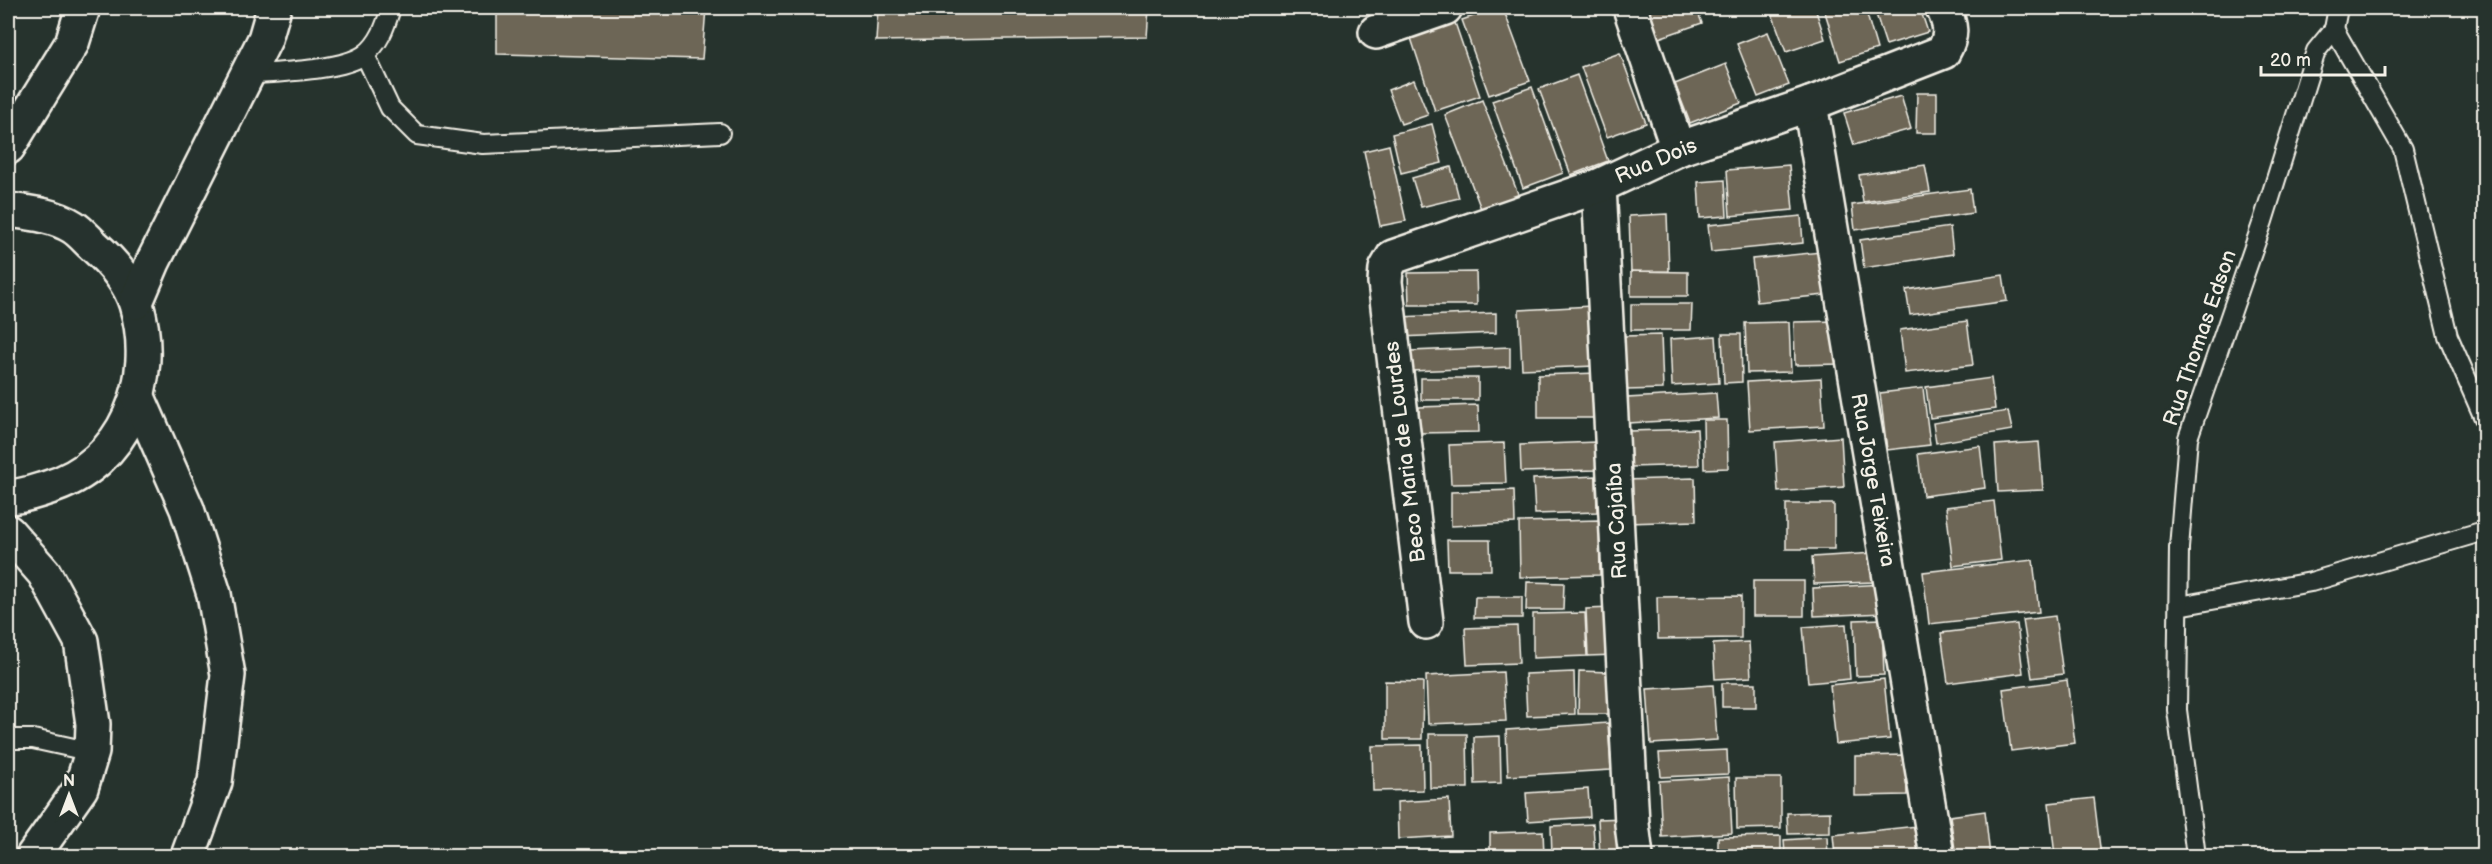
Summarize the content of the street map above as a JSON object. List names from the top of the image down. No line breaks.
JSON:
{"streets":{"street":["Rua Dois","Beco Maria de Lourdes","Rua Jorge Teixeira","Rua Cajaíba"],"lane":["Rua Thomas Edson"]},"crossings":[["Rua Dois","Beco Maria de Lourdes"],["Rua Dois","Rua Jorge Teixeira"],["Rua Dois","Rua Cajaíba"]],"scale_bar":"20 m","north":"top"}
